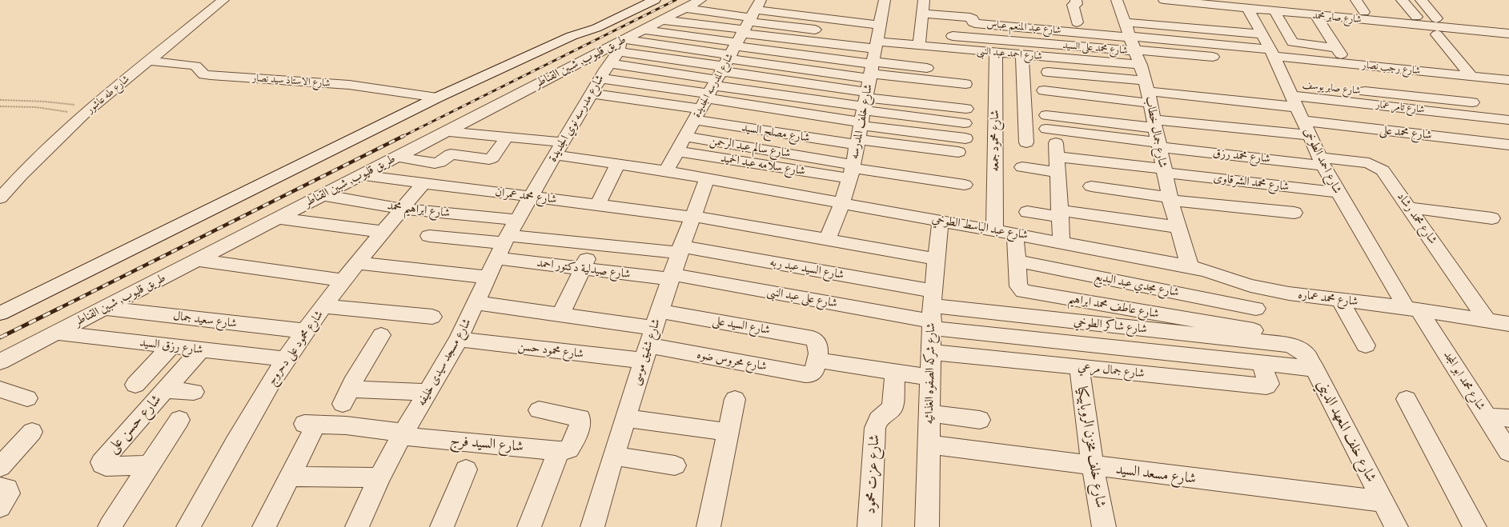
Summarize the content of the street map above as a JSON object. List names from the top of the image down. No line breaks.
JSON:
{"streets":{"street":["شارع صابر محمد","شارع عبد المنعم عباس","شارع محمد على السيد","شارع احمد عبد النبى","طريق قليوب, شبين القناطر","شارع رجب نصار","شارع الاستاذ سيد نصار","شارع المدرسه الجديدة","شارع طه عاشور","شارع تامر عمار","شارع مدرسه نوي الجديدة","شارع خلف المدرسه","شارع جمال خطاب","شارع مصلح السيد","شارع محمد على","شارع محمود جمعه","شارع سالم عبد الرحمن","شارع محمد رزق","شارع احمد الطوخى","شارع سلامه عبد الحميد","شارع محمد الشرقاوى","شارع محمد عمران","شارع ابراهيم محمد","شارع محمد رشاد","شارع عبد الباسط الطوخي","شارع صيدلية دكتور احمد","شارع السيد عبد ربه","شارع مجدي عبد البديع","شارع على عبد النبى","شارع محمد عماره","شارع عاطف محمد ابراهيم","شارع سعيد جمال","شارع السيد على","شارع شاكر الطوخي","شارع رزق السيد","شارع محمود على دحروج","شارع محمود حسن","شارع شفيق موسى","شارع محروس ضوه","شارع مسجد سيدى خليفه","شارع جمال مرعي","شارع شركه الصفوه الغذائيه","شارع محمد ابو المجد","شارع حسن على","شارع خلف المعهد الديني","شارع السيد فرج","شارع خلف مخزن الروبابيكيا","شارع عزت محمود","شارع مسعد السيد"]},"crossings":[["شارع صابر محمد","شارع احمد الطوخى"],["شارع عبد المنعم عباس","شارع محمد على السيد"],["شارع عبد المنعم عباس","شارع رجب نصار"],["شارع عبد المنعم عباس","شارع جمال خطاب"],["شارع محمد على السيد","شارع احمد عبد النبى"],["شارع محمد على السيد","شارع رجب نصار"],["شارع محمد على السيد","شارع جمال خطاب"],["شارع احمد عبد النبى","شارع خلف المدرسه"],["شارع احمد عبد النبى","شارع جمال خطاب"],["شارع احمد عبد النبى","شارع مصلح السيد"],["شارع احمد عبد النبى","شارع محمود جمعه"],["طريق قليوب, شبين القناطر","شارع الاستاذ سيد نصار"],["طريق قليوب, شبين القناطر","شارع مدرسه نوي الجديدة"],["طريق قليوب, شبين القناطر","شارع محمد عمران"],["طريق قليوب, شبين القناطر","شارع ابراهيم محمد"],["طريق قليوب, شبين القناطر","شارع عبد الباسط الطوخي"],["طريق قليوب, شبين القناطر","شارع سعيد جمال"],["طريق قليوب, شبين القناطر","شارع رزق السيد"],["شارع رجب نصار","شارع جمال خطاب"],["شارع رجب نصار","شارع احمد الطوخى"],["شارع الاستاذ سيد نصار","شارع طه عاشور"],["شارع المدرسه الجديدة","شارع مصلح السيد"],["شارع المدرسه الجديدة","شارع سالم عبد الرحمن"],["شارع المدرسه الجديدة","شارع سلامه عبد الحميد"],["شارع المدرسه الجديدة","شارع عبد الباسط الطوخي"],["شارع تامر عمار","شارع جمال خطاب"],["شارع تامر عمار","شارع احمد الطوخى"],["شارع مدرسه نوي الجديدة","شارع محمد عمران"],["شارع مدرسه نوي الجديدة","شارع عبد الباسط الطوخي"],["شارع مدرسه نوي الجديدة","شارع مسجد سيدى خليفه"],["شارع خلف المدرسه","شارع مصلح السيد"],["شارع خلف المدرسه","شارع سالم عبد الرحمن"],["شارع خلف المدرسه","شارع سلامه عبد الحميد"],["شارع خلف المدرسه","شارع محمد عمران"],["شارع خلف المدرسه","شارع عبد الباسط الطوخي"],["شارع جمال خطاب","شارع محمد رزق"],["شارع جمال خطاب","شارع محمد الشرقاوى"],["شارع جمال خطاب","شارع عبد الباسط الطوخي"],["شارع محمد على","شارع احمد الطوخى"],["شارع محمود جمعه","شارع عبد الباسط الطوخي"],["شارع سالم عبد الرحمن","شارع سلامه عبد الحميد"],["شارع محمد رزق","شارع احمد الطوخى"],["شارع محمد رزق","شارع محمد رشاد"],["شارع احمد الطوخى","شارع محمد الشرقاوى"],["شارع احمد الطوخى","شارع محمد رشاد"],["شارع احمد الطوخى","شارع محمد عماره"],["شارع احمد الطوخى","شارع محمد ابو المجد"],["شارع محمد عمران","شارع محمود على دحروج"],["شارع محمد عمران","شارع شفيق موسى"],["شارع محمد عمران","شارع مسجد سيدى خليفه"],["شارع محمد عمران","شارع شركه الصفوه الغذائيه"],["شارع ابراهيم محمد","شارع صيدلية دكتور احمد"],["شارع ابراهيم محمد","شارع السيد عبد ربه"],["شارع ابراهيم محمد","شارع محمود على دحروج"],["شارع ابراهيم محمد","شارع مسجد سيدى خليفه"],["شارع محمد رشاد","شارع محمد عماره"],["شارع عبد الباسط الطوخي","شارع محمد عماره"],["شارع عبد الباسط الطوخي","شارع عاطف محمد ابراهيم"],["شارع عبد الباسط الطوخي","شارع شفيق موسى"],["شارع عبد الباسط الطوخي","شارع شركه الصفوه الغذائيه"],["شارع صيدلية دكتور احمد","شارع السيد عبد ربه"],["شارع صيدلية دكتور احمد","شارع على عبد النبى"],["شارع صيدلية دكتور احمد","شارع شفيق موسى"],["شارع صيدلية دكتور احمد","شارع مسجد سيدى خليفه"],["شارع السيد عبد ربه","شارع على عبد النبى"],["شارع السيد عبد ربه","شارع شاكر الطوخي"],["شارع السيد عبد ربه","شارع شفيق موسى"],["شارع السيد عبد ربه","شارع مسجد سيدى خليفه"],["شارع السيد عبد ربه","شارع شركه الصفوه الغذائيه"],["شارع مجدي عبد البديع","شارع عاطف محمد ابراهيم"],["شارع على عبد النبى","شارع شاكر الطوخي"],["شارع على عبد النبى","شارع شفيق موسى"],["شارع على عبد النبى","شارع شركه الصفوه الغذائيه"],["شارع محمد عماره","شارع محمد ابو المجد"],["شارع عاطف محمد ابراهيم","شارع شاكر الطوخي"],["شارع سعيد جمال","شارع محمود على دحروج"],["شارع السيد على","شارع محمود حسن"],["شارع السيد على","شارع شفيق موسى"],["شارع السيد على","شارع محروس ضوه"],["شارع شاكر الطوخي","شارع شركه الصفوه الغذائيه"],["شارع شاكر الطوخي","شارع خلف المعهد الديني"],["شارع رزق السيد","شارع محمود على دحروج"],["شارع رزق السيد","شارع حسن على"],["شارع محمود حسن","شارع شفيق موسى"],["شارع محمود حسن","شارع محروس ضوه"],["شارع محمود حسن","شارع مسجد سيدى خليفه"],["شارع شفيق موسى","شارع محروس ضوه"],["شارع مسجد سيدى خليفه","شارع السيد فرج"],["شارع جمال مرعي","شارع شركه الصفوه الغذائيه"],["شارع جمال مرعي","شارع خلف مخزن الروبابيكيا"],["شارع شركه الصفوه الغذائيه","شارع مسعد السيد"],["شارع خلف المعهد الديني","شارع مسعد السيد"],["شارع خلف مخزن الروبابيكيا","شارع مسعد السيد"]]}
